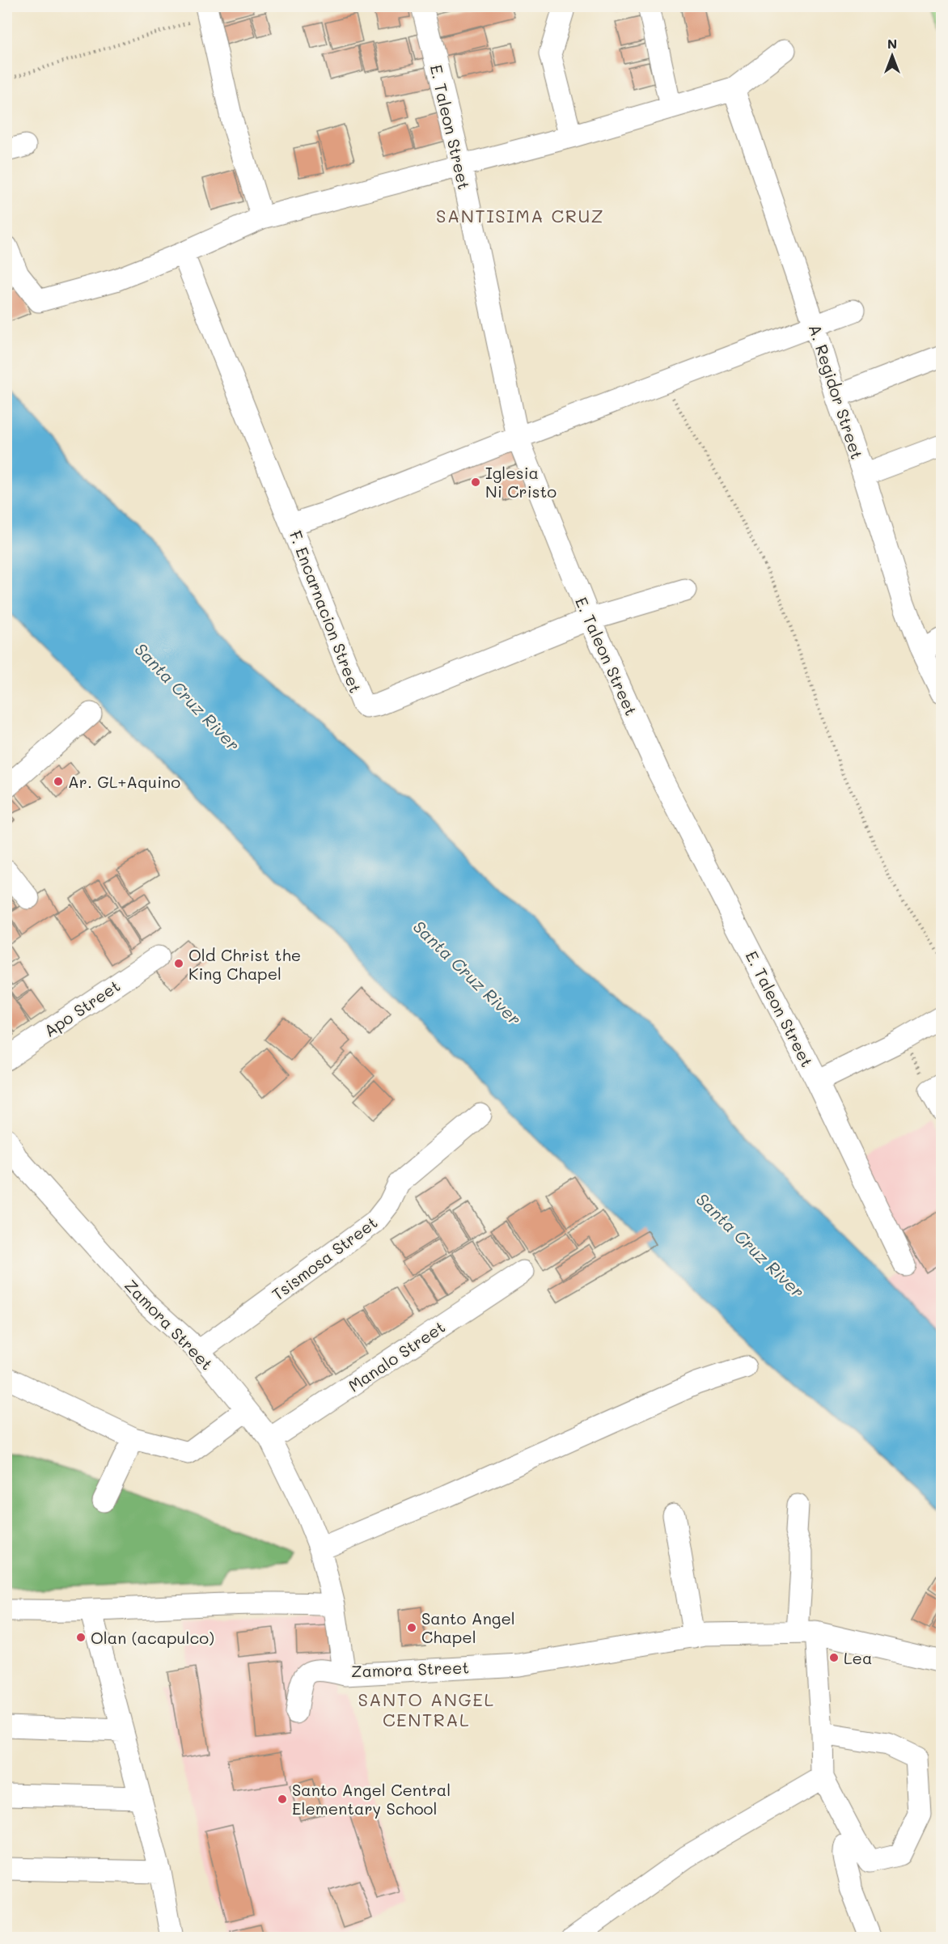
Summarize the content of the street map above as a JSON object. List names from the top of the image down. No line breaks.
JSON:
{"streets":{"street":["E. Taleon Street","A. Regidor Street","F. Encarnacion Street","Apo Street","Tsismosa Street","Zamora Street","Manalo Street"]},"crossings":[["E. Taleon Street","F. Encarnacion Street"],["Tsismosa Street","Zamora Street"],["Zamora Street","Manalo Street"]],"districts":["SANTISIMA CRUZ","SANTO ANGEL CENTRAL"],"water":["Santa Cruz River"],"places":["Iglesia Ni Cristo","Ar. GL+Aquino","Old Christ the King Chapel","Santo Angel Chapel","Olan (acapulco)","Lea","Santo Angel Central Elementary School"],"north":"top"}
